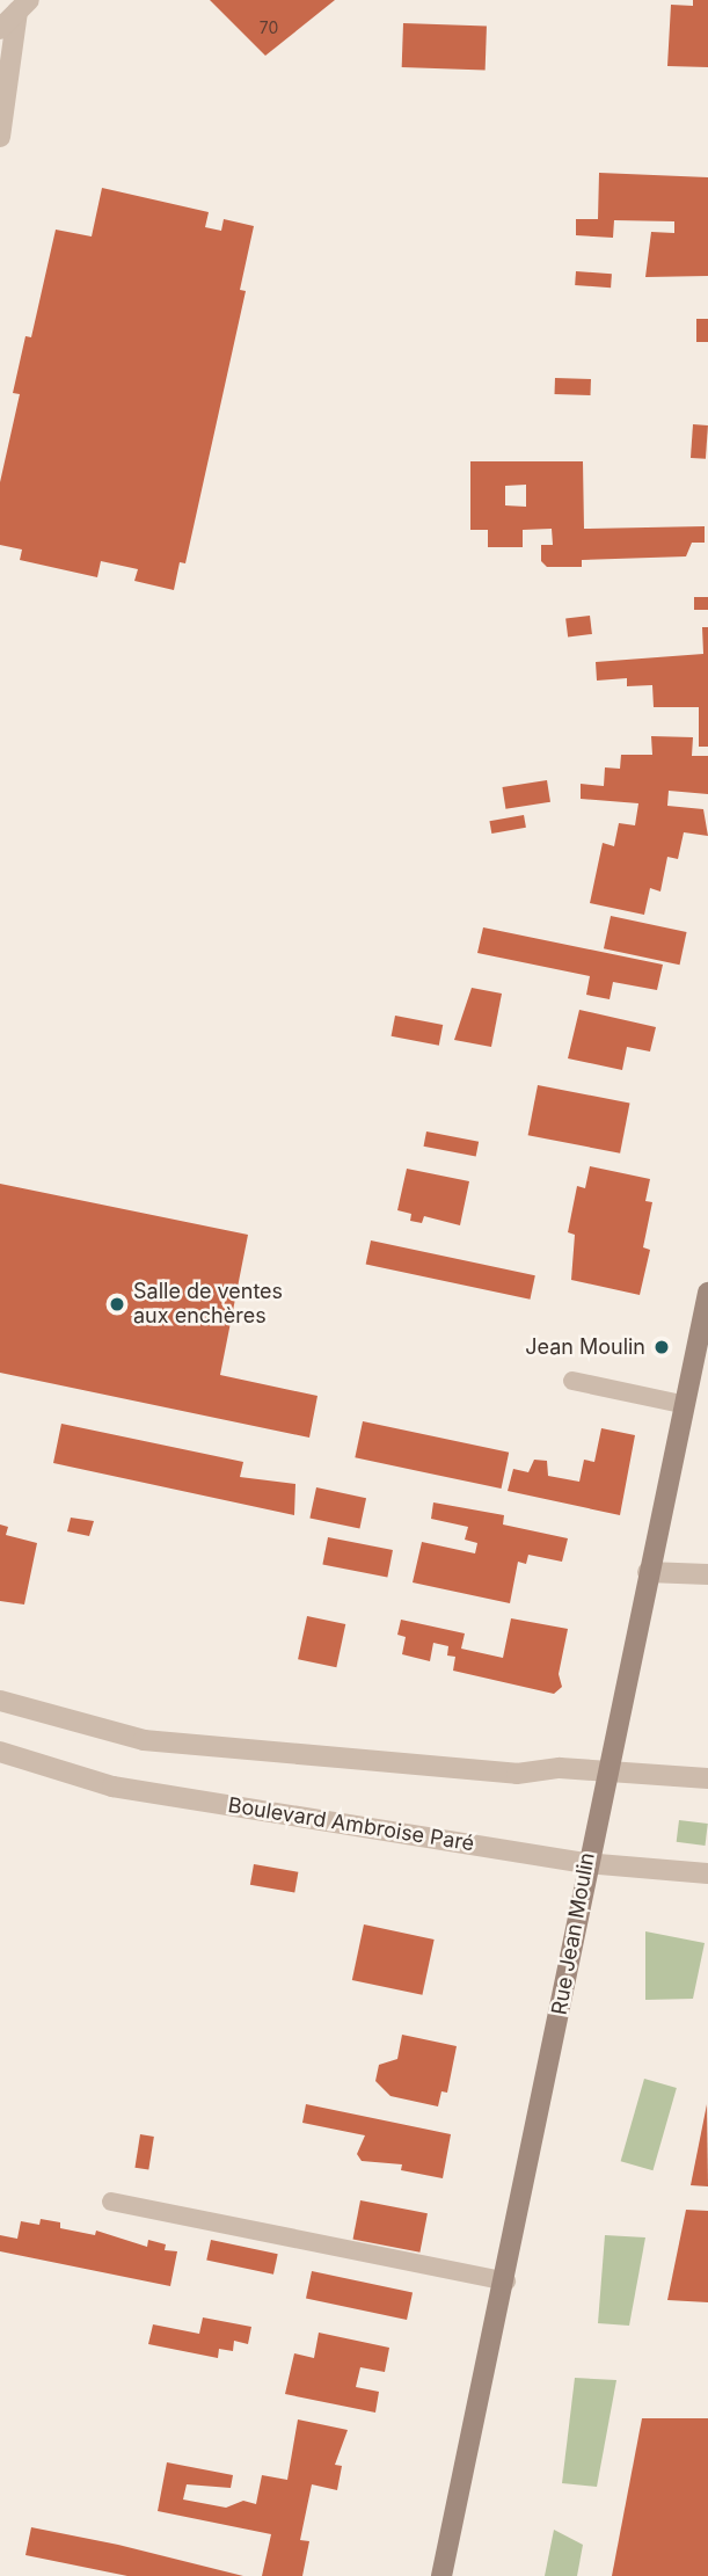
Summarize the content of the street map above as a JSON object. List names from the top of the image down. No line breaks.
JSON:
{"streets":{"main road":["Rue Jean Moulin"],"street":["Boulevard Ambroise Paré"]},"crossings":[["Boulevard Ambroise Paré","Rue Jean Moulin"]],"places":["Salle de ventes aux enchères","Jean Moulin"],"house_numbers":["70"]}
